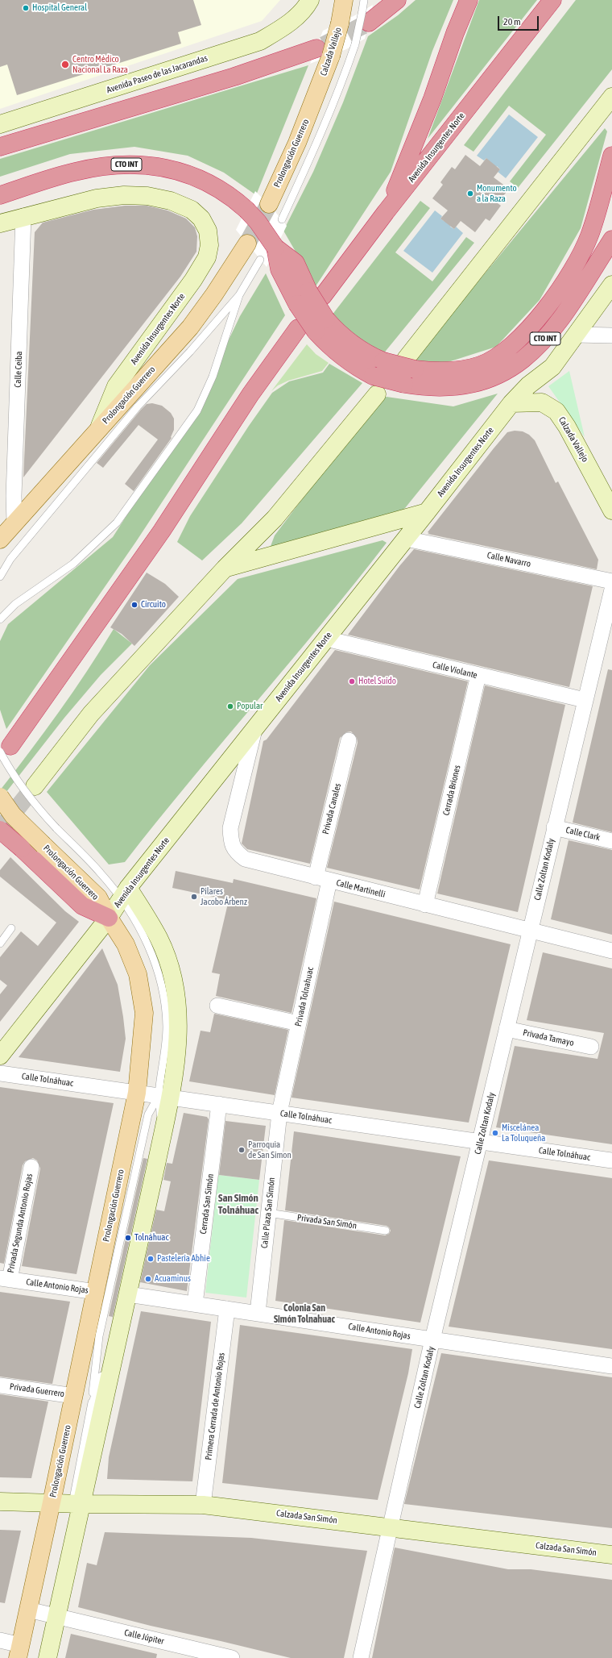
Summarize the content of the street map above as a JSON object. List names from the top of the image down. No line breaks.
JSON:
{"streets":{"highway":["Avenida Insurgentes Norte","CTO INT"],"main road":["Calzada Vallejo","Avenida Paseo de las Jacarandas","Prolongación Guerrero","Calzada San Simón"],"street":["Calle Ceiba","Calle Navarro","Calle Violante","Cerrada Briones","Privada Canales","Calle Clark","Calle Zoltan Kodaly","Calle Martinelli","Privada Tolnahuac","Privada Tamayo","Calle Tolnáhuac","Cerrada San Simón","Calle Plaza San Simón","Privada Segunda Antonio Rojas","Calle Antonio Rojas","Privada Guerrero","Primera Cerrada de Antonio Rojas","Calle Júpiter"],"lane":["Privada San Simón"]},"crossings":[["Calzada Vallejo","Avenida Insurgentes Norte"],["Calzada Vallejo","Prolongación Guerrero"],["Avenida Insurgentes Norte","Prolongación Guerrero"],["Avenida Insurgentes Norte","CTO INT"],["Avenida Insurgentes Norte","Calle Ceiba"],["Avenida Insurgentes Norte","Calle Navarro"],["Avenida Insurgentes Norte","Calle Violante"],["Avenida Insurgentes Norte","Calle Martinelli"],["Prolongación Guerrero","Calle Ceiba"],["Prolongación Guerrero","Calle Tolnáhuac"],["Prolongación Guerrero","Calle Antonio Rojas"],["Prolongación Guerrero","Privada Guerrero"],["Prolongación Guerrero","Calzada San Simón"],["Prolongación Guerrero","Calle Júpiter"],["Calle Violante","Cerrada Briones"],["Calle Violante","Calle Zoltan Kodaly"],["Cerrada Briones","Calle Martinelli"],["Privada Canales","Calle Martinelli"],["Privada Canales","Privada Tolnahuac"],["Calle Clark","Calle Zoltan Kodaly"],["Calle Zoltan Kodaly","Calle Martinelli"],["Calle Zoltan Kodaly","Privada Tamayo"],["Calle Zoltan Kodaly","Calle Tolnáhuac"],["Calle Zoltan Kodaly","Calle Antonio Rojas"],["Calle Zoltan Kodaly","Calzada San Simón"],["Calle Martinelli","Privada Tolnahuac"],["Privada Tolnahuac","Calle Tolnáhuac"],["Privada Tolnahuac","Calle Plaza San Simón"],["Calle Tolnáhuac","Cerrada San Simón"],["Calle Tolnáhuac","Calle Plaza San Simón"],["Cerrada San Simón","Calle Antonio Rojas"],["Calle Plaza San Simón","Privada San Simón"],["Calle Plaza San Simón","Calle Antonio Rojas"],["Privada Segunda Antonio Rojas","Calle Antonio Rojas"],["Calle Antonio Rojas","Primera Cerrada de Antonio Rojas"],["Primera Cerrada de Antonio Rojas","Calzada San Simón"]],"districts":["San Simón Tolnáhuac","Colonia San Simón Tolnahuac"],"places":["Hospital General","Centro Médico Nacional La Raza","Monumento a la Raza","Circuito","Hotel Suido","Popular","Pilares Jacobo Árbenz","Miscelánea La Toluqueña","Parroquia de San Simon","Tolnáhuac","Pastelería Abhie","Acuaminus"],"scale_bar":"20 m"}
